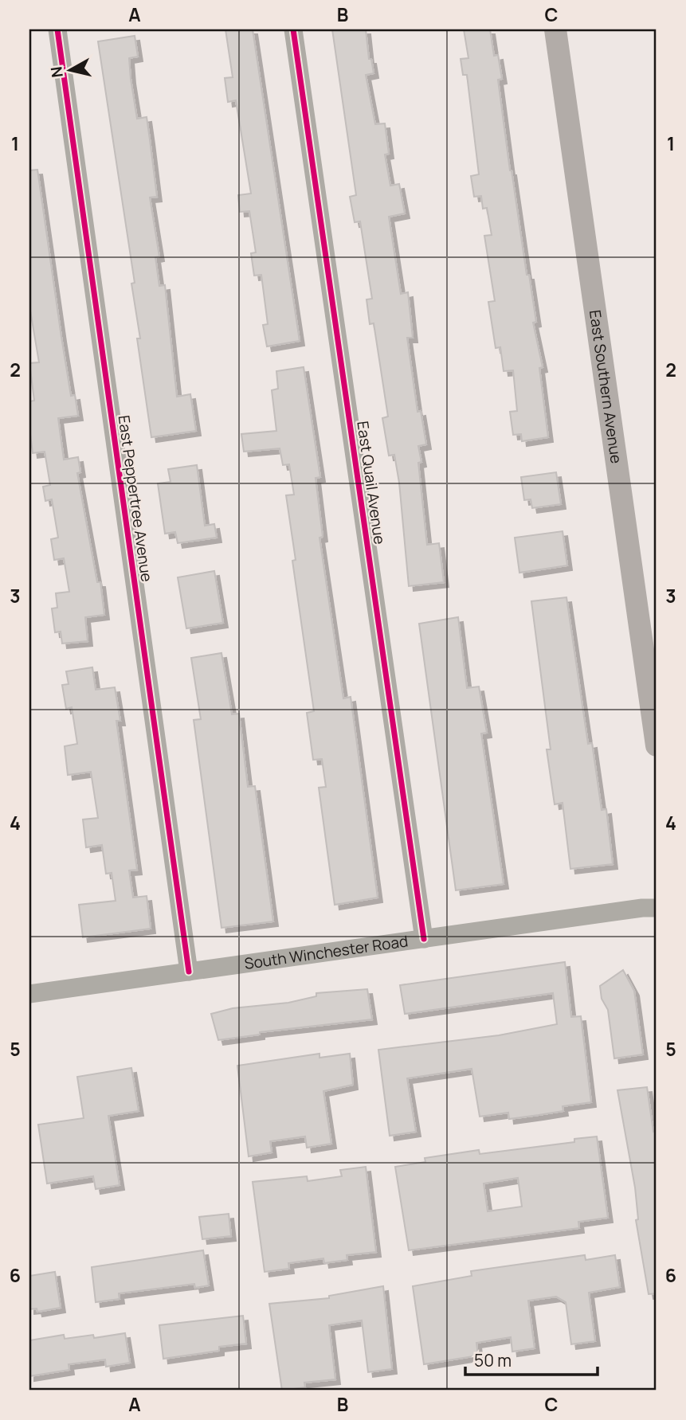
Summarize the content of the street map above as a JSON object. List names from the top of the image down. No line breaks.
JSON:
{"streets":{"main road":["East Southern Avenue"],"street":["East Quail Avenue","East Peppertree Avenue","South Winchester Road"]},"crossings":[["East Quail Avenue","South Winchester Road"],["East Peppertree Avenue","South Winchester Road"]],"scale_bar":"50 m","north":"left","grid":{"columns":["A","B","C"],"rows":["1","2","3","4","5","6"]}}
